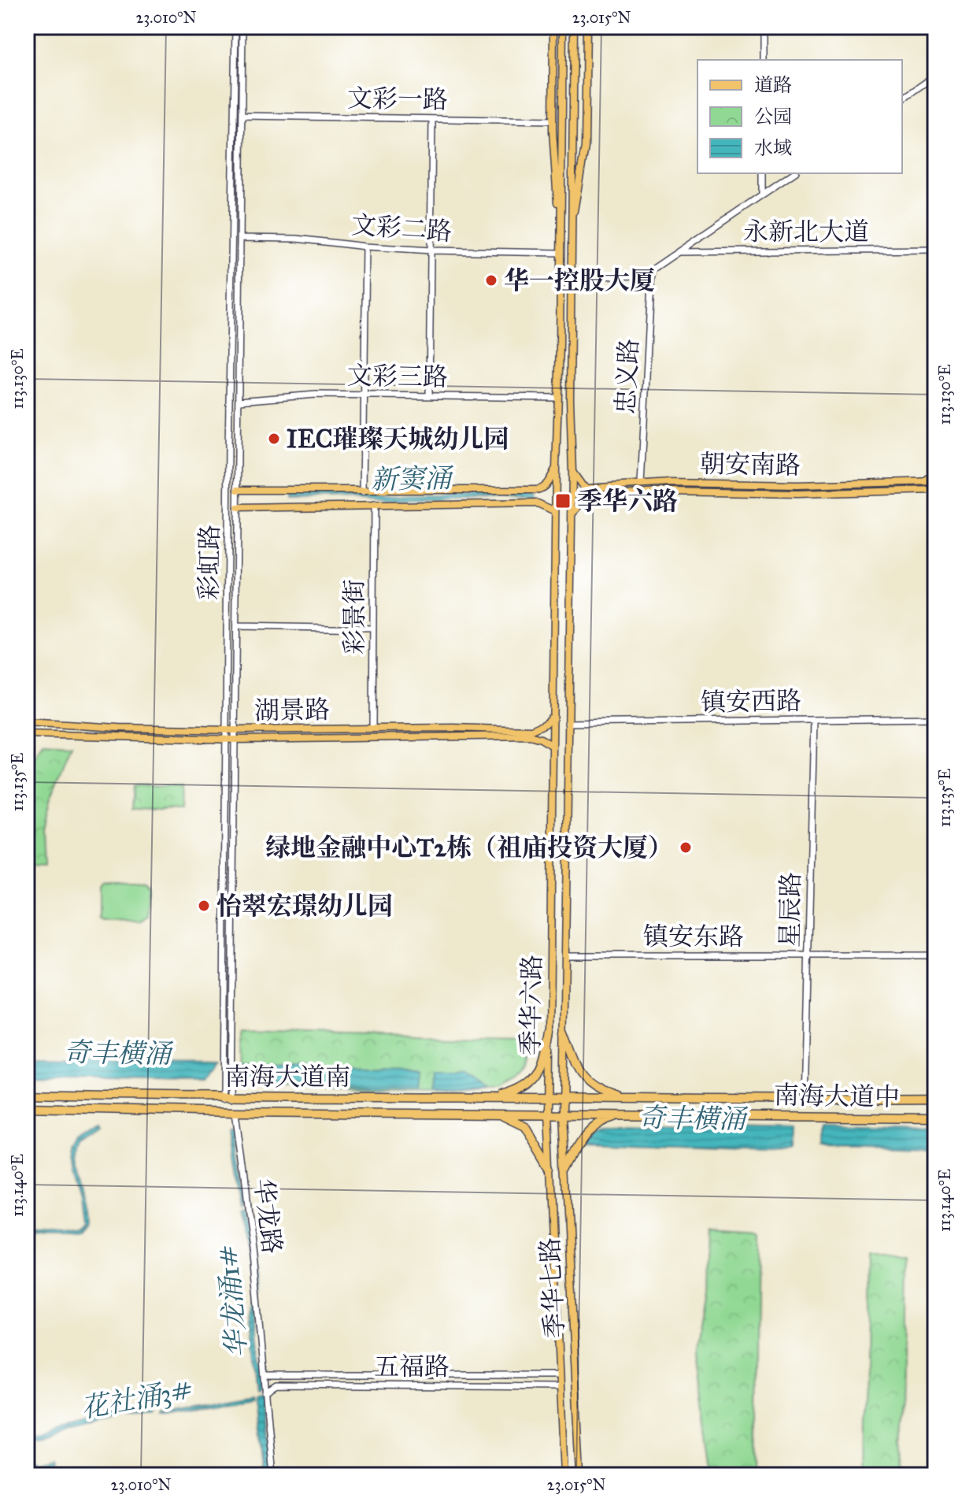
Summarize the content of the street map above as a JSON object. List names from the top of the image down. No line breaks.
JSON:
{"streets":{"highway":["南海大道南","南海大道中"],"main road":["朝安南路","湖景路","季华六路","季华七路"],"street":["文彩一路","文彩二路","永新北大道","文彩三路","忠义路","彩虹路","彩景街","镇安西路","星辰路","镇安东路","华龙路","五福路"]},"crossings":[["文彩一路","彩虹路"],["文彩二路","彩虹路"],["文彩二路","季华六路"],["文彩三路","彩虹路"],["文彩三路","季华六路"],["忠义路","朝安南路"],["朝安南路","季华六路"],["彩虹路","湖景路"],["彩虹路","南海大道南"],["彩景街","湖景路"],["镇安西路","星辰路"],["镇安西路","季华六路"],["湖景路","季华六路"],["星辰路","镇安东路"],["星辰路","南海大道中"],["镇安东路","季华六路"],["季华六路","南海大道南"],["季华六路","南海大道中"],["季华六路","季华七路"],["南海大道南","南海大道中"],["南海大道南","华龙路"],["南海大道南","季华七路"],["南海大道中","季华七路"],["华龙路","五福路"],["季华七路","五福路"]],"water":["新窦涌","奇丰横涌","华龙涌1#","花社涌3#"],"places":{"other":["华一控股大厦","IEC璀璨天城幼儿园","绿地金融中心T2栋（祖庙投资大厦）","怡翠宏璟幼儿园"],"transit":["季华六路"]},"legend":["道路","公园","水域"],"coordinates":["23.010°N","23.015°N","113.130°E","113.135°E","113.140°E"]}
